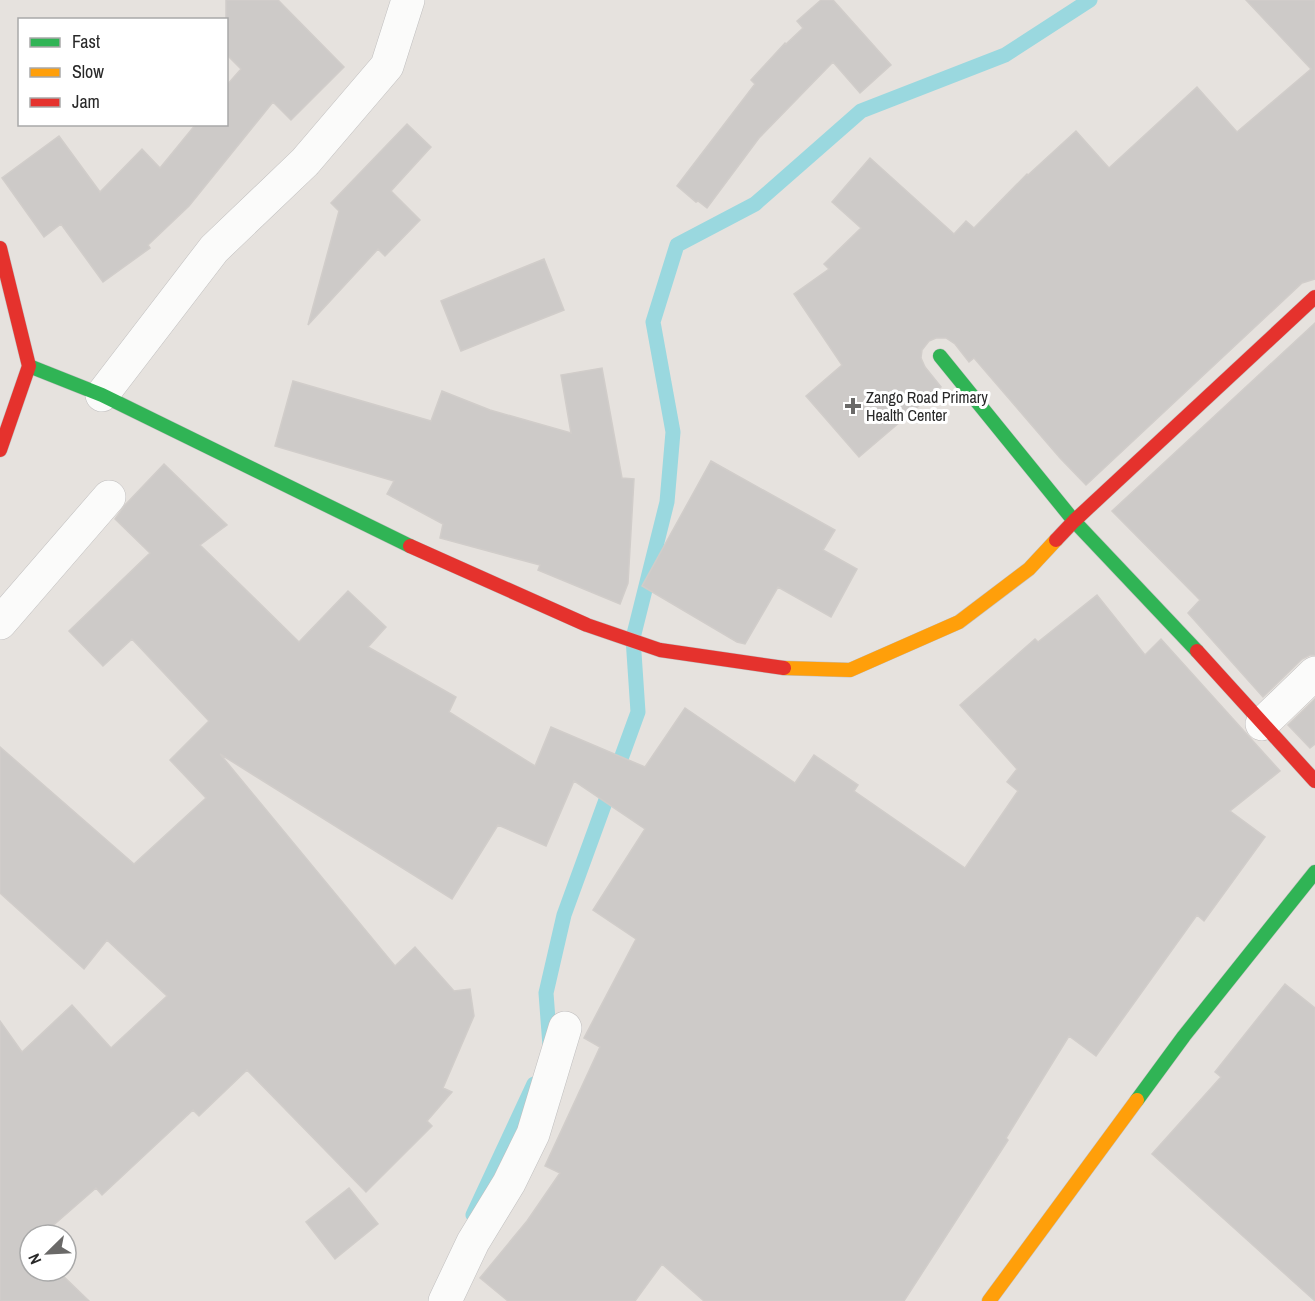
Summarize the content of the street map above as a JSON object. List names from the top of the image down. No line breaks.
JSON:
{"places":{"health":["Zango Road Primary Health Center"]},"legend":["Fast","Slow","Jam"],"north":"bottom left"}
